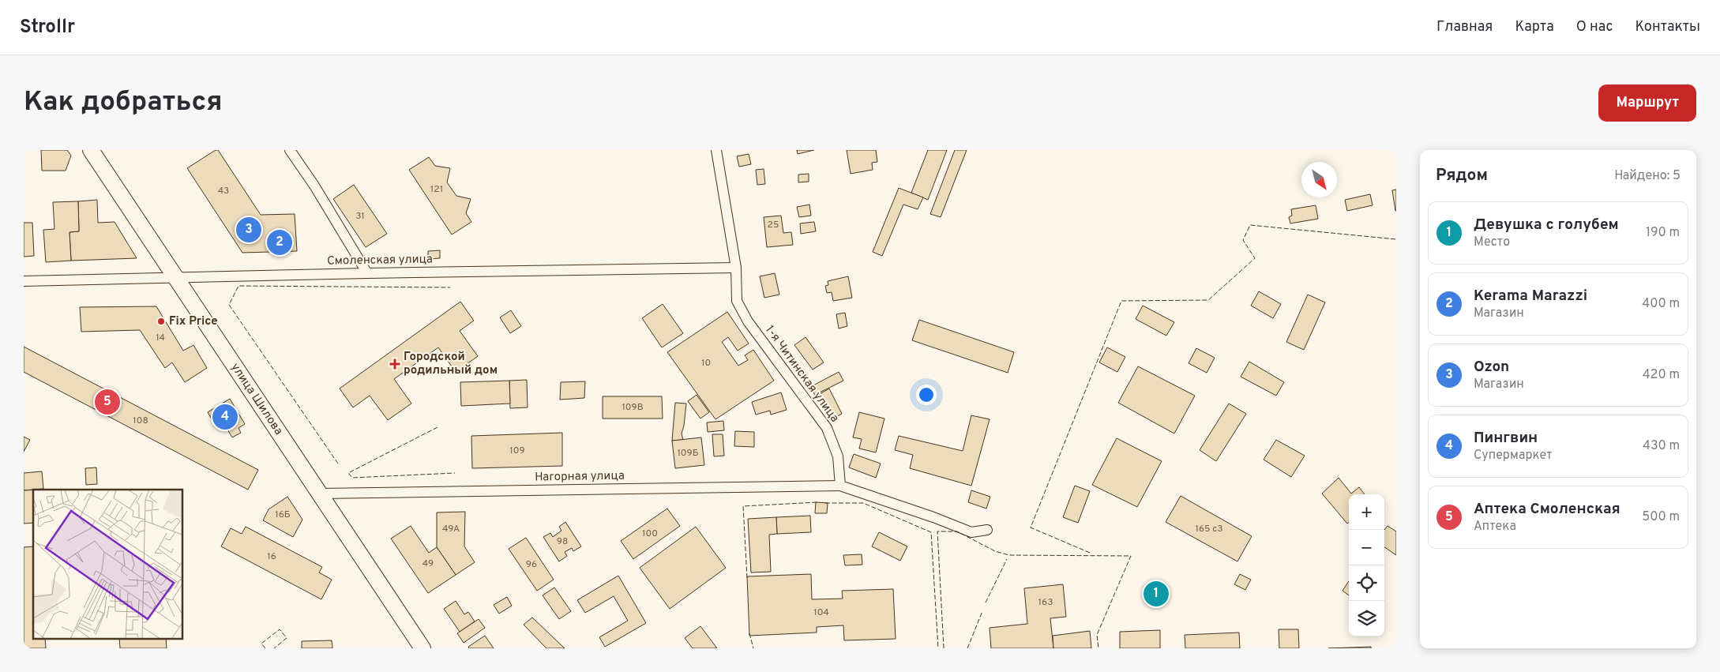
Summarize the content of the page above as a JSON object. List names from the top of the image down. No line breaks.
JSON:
{"streets":{"main road":["улица Шилова"],"street":["Смоленская улица","1-я Читинская улица","Нагорная улица"]},"crossings":[["Смоленская улица","1-я Читинская улица"],["Смоленская улица","улица Шилова"],["1-я Читинская улица","Нагорная улица"],["улица Шилова","Нагорная улица"]],"places":{"other":["Fix Price"],"health":["Городской родильный дом"]},"house_numbers":["121","43","31","25","14","10","109В","108","109","109Б","16Б","49А","165 с3","100","98","16","49","96","163","104"],"north":"bottom right","page":{"header":"Strollr","nav":["Главная","Карта","О нас","Контакты"],"buttons":"Маршрут","title":"Как добраться","heading":["Рядом","Найдено: 5"],"list":[{"mark":"1","name":"Девушка с голубем","note":"Место","value":"190 m"},{"mark":"2","name":"Kerama Marazzi","note":"Магазин","value":"400 m"},{"mark":"3","name":"Ozon","note":"Магазин","value":"420 m"},{"mark":"4","name":"Пингвин","note":"Супермаркет","value":"430 m"},{"mark":"5","name":"Аптека Смоленская","note":"Аптека","value":"500 m"}],"pins":["3","2","5","4","1"],"map_buttons":["+","−"]}}
